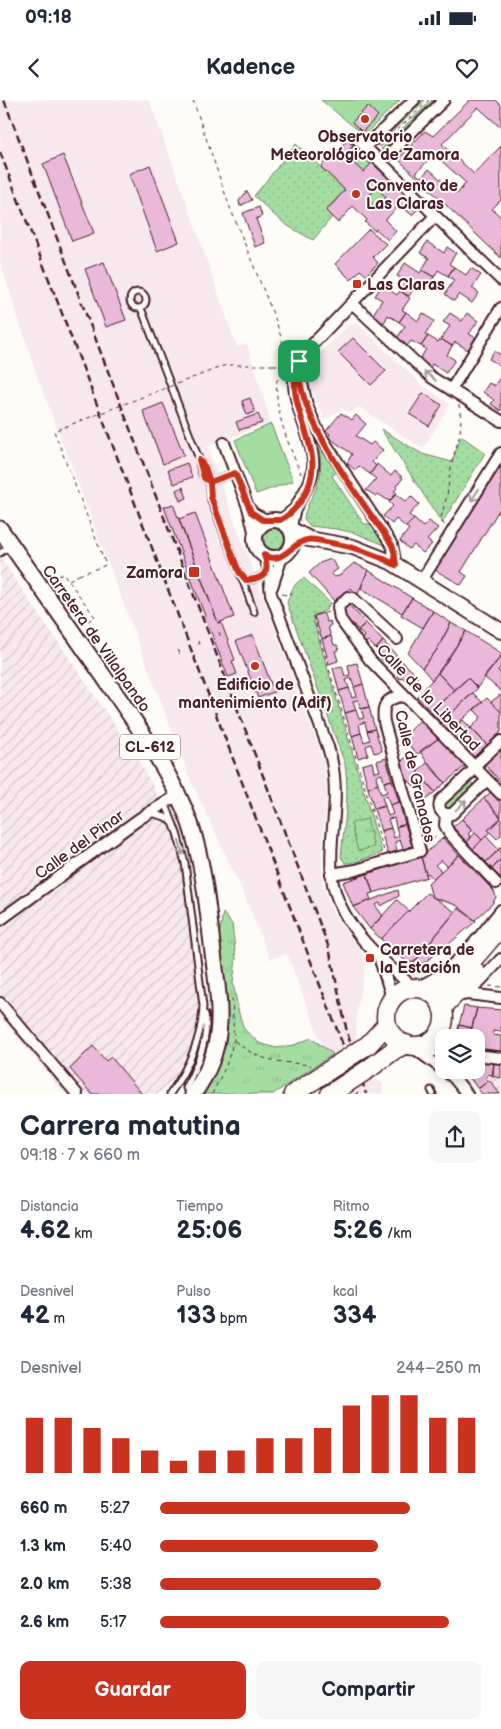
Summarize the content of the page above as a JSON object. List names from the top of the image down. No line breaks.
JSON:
{"streets":{"main road":["Carretera de Villalpando","CL-612"],"street":["Calle de la Libertad","Calle de Granados","Calle del Pinar"]},"crossings":[["Carretera de Villalpando","Calle del Pinar"],["Calle de la Libertad","Calle de Granados"]],"places":{"other":["Observatorio Meteorológico de Zamora","Convento de Las Claras","Edificio de mantenimiento (Adif)"],"transit":["Las Claras","Zamora","Carretera de la Estación"]},"page":{"status":"09:18","header":"Kadence","heading":["Carrera matutina","09:18 · 7 × 660 m"],"stats":[["Distancia","4.62 km"],["Tiempo","25:06"],["Ritmo","5:26 /km"],["Desnivel","42 m"],["Pulso","133 bpm"],["kcal","334"]],"chart":["Desnivel","244–250 m"],"list":[{"name":"660 m","note":"5:27"},{"name":"1.3 km","note":"5:40"},{"name":"2.0 km","note":"5:38"},{"name":"2.6 km","note":"5:17"}],"buttons":["Guardar","Compartir"]}}
